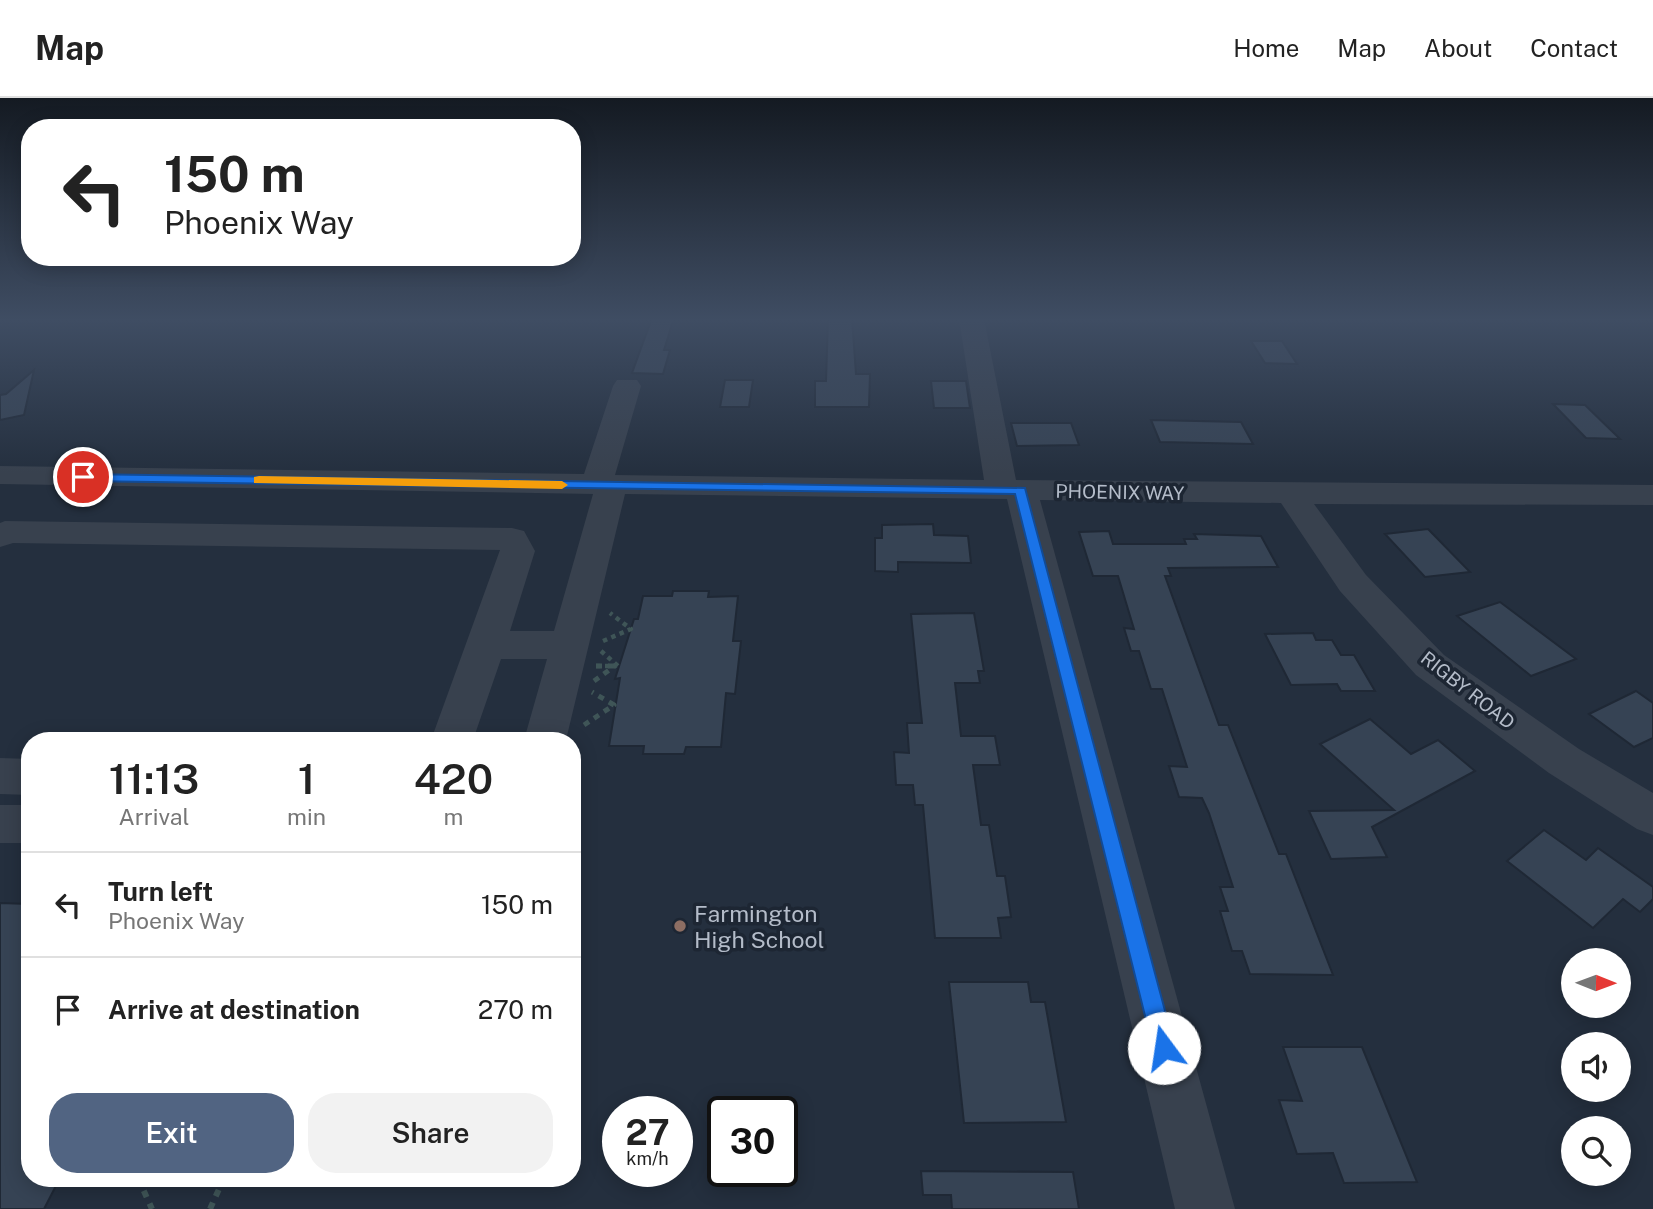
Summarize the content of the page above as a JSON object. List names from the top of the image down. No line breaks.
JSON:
{"streets":{"street":["PHOENIX WAY","RIGBY ROAD"]},"crossings":[["PHOENIX WAY","RIGBY ROAD"]],"places":["Farmington High School"],"north":"right","page":{"header":"Map","nav":["Home","Map","About","Contact"],"turn":["150 m","Phoenix Way"],"eta":["11:13","Arrival","1","min","420","m"],"list":[{"name":"Turn left","note":"Phoenix Way","value":"150 m"},{"name":"Arrive at destination","value":"270 m"}],"buttons":["Exit","Share"],"speed":"27 km/h","limit":"30"}}
